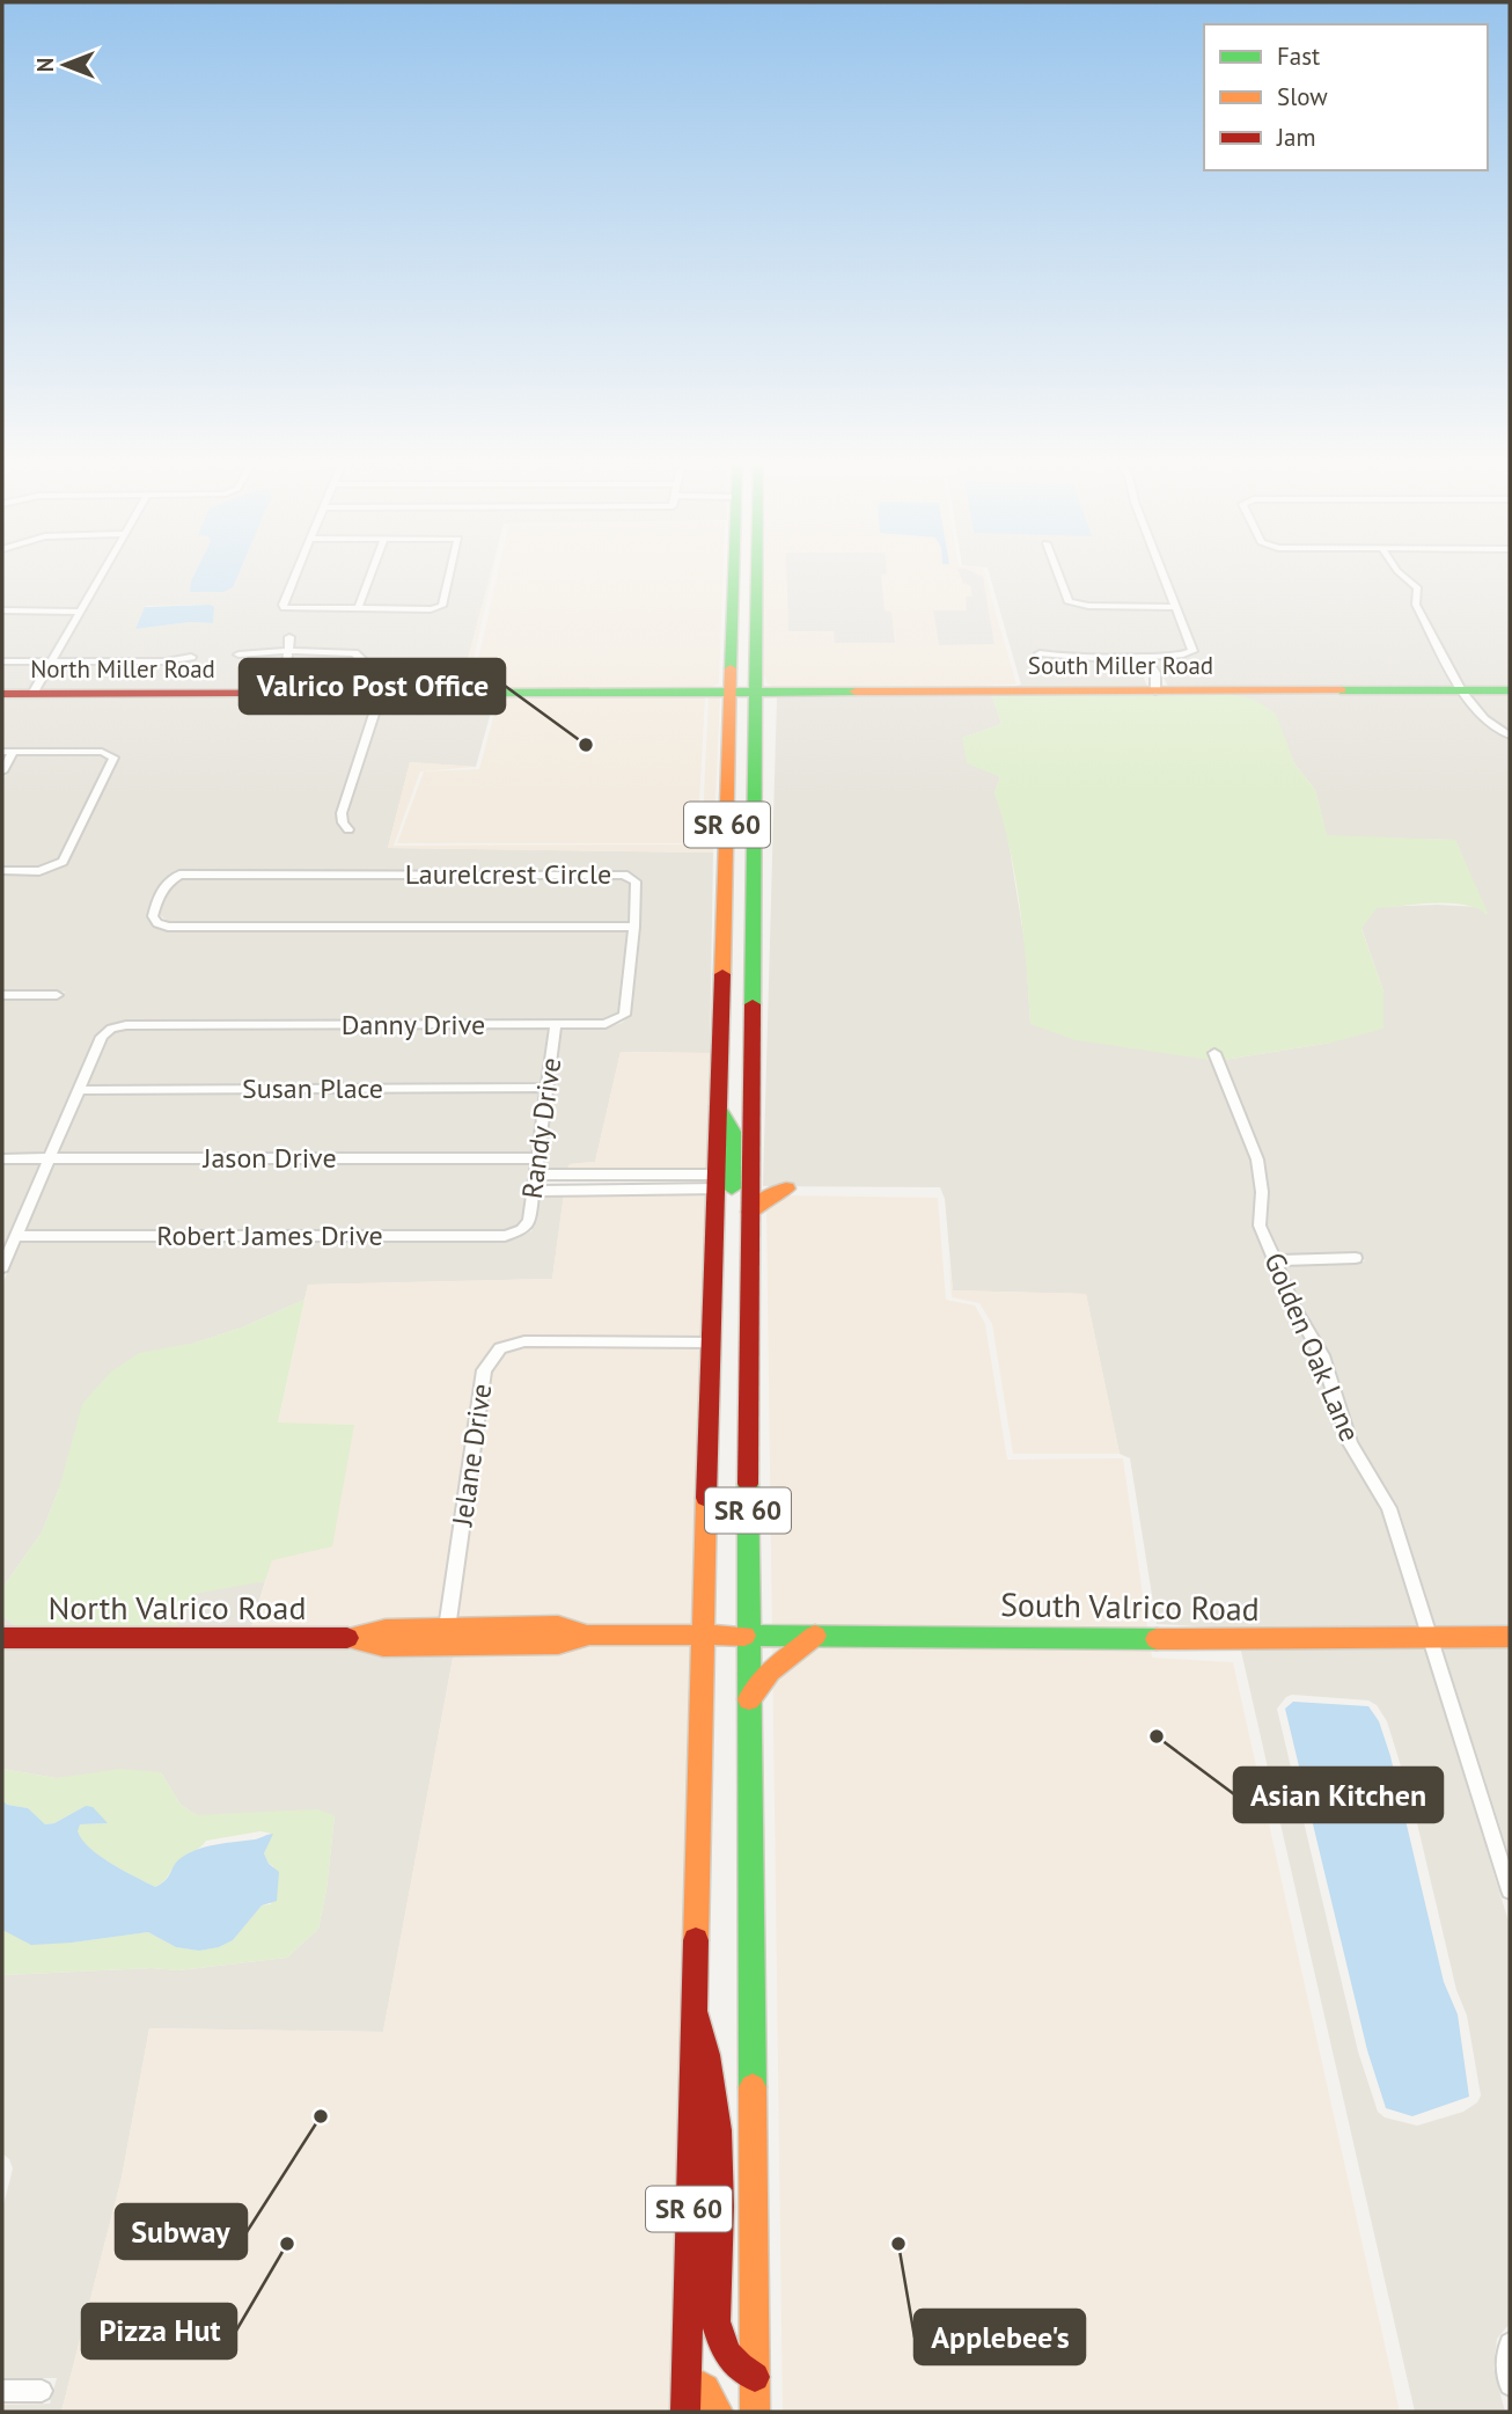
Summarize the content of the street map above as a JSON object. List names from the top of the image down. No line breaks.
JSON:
{"streets":{"main road":["South Miller Road","North Miller Road","SR 60","South Valrico Road","North Valrico Road"],"street":["Laurelcrest Circle","Danny Drive","Susan Place","Randy Drive","Jason Drive","Robert James Drive","Golden Oak Lane","Jelane Drive"]},"crossings":[["South Miller Road","North Miller Road"],["South Miller Road","SR 60"],["North Miller Road","SR 60"],["SR 60","Jelane Drive"],["SR 60","South Valrico Road"],["SR 60","North Valrico Road"],["Laurelcrest Circle","Danny Drive"],["Danny Drive","Susan Place"],["Danny Drive","Randy Drive"],["Susan Place","Randy Drive"],["Randy Drive","Jason Drive"],["Randy Drive","Robert James Drive"],["Golden Oak Lane","South Valrico Road"],["Jelane Drive","North Valrico Road"],["South Valrico Road","North Valrico Road"]],"places":["Valrico Post Office","Asian Kitchen","Subway","Pizza Hut","Applebee's"],"legend":["Fast","Slow","Jam"],"north":"left"}
